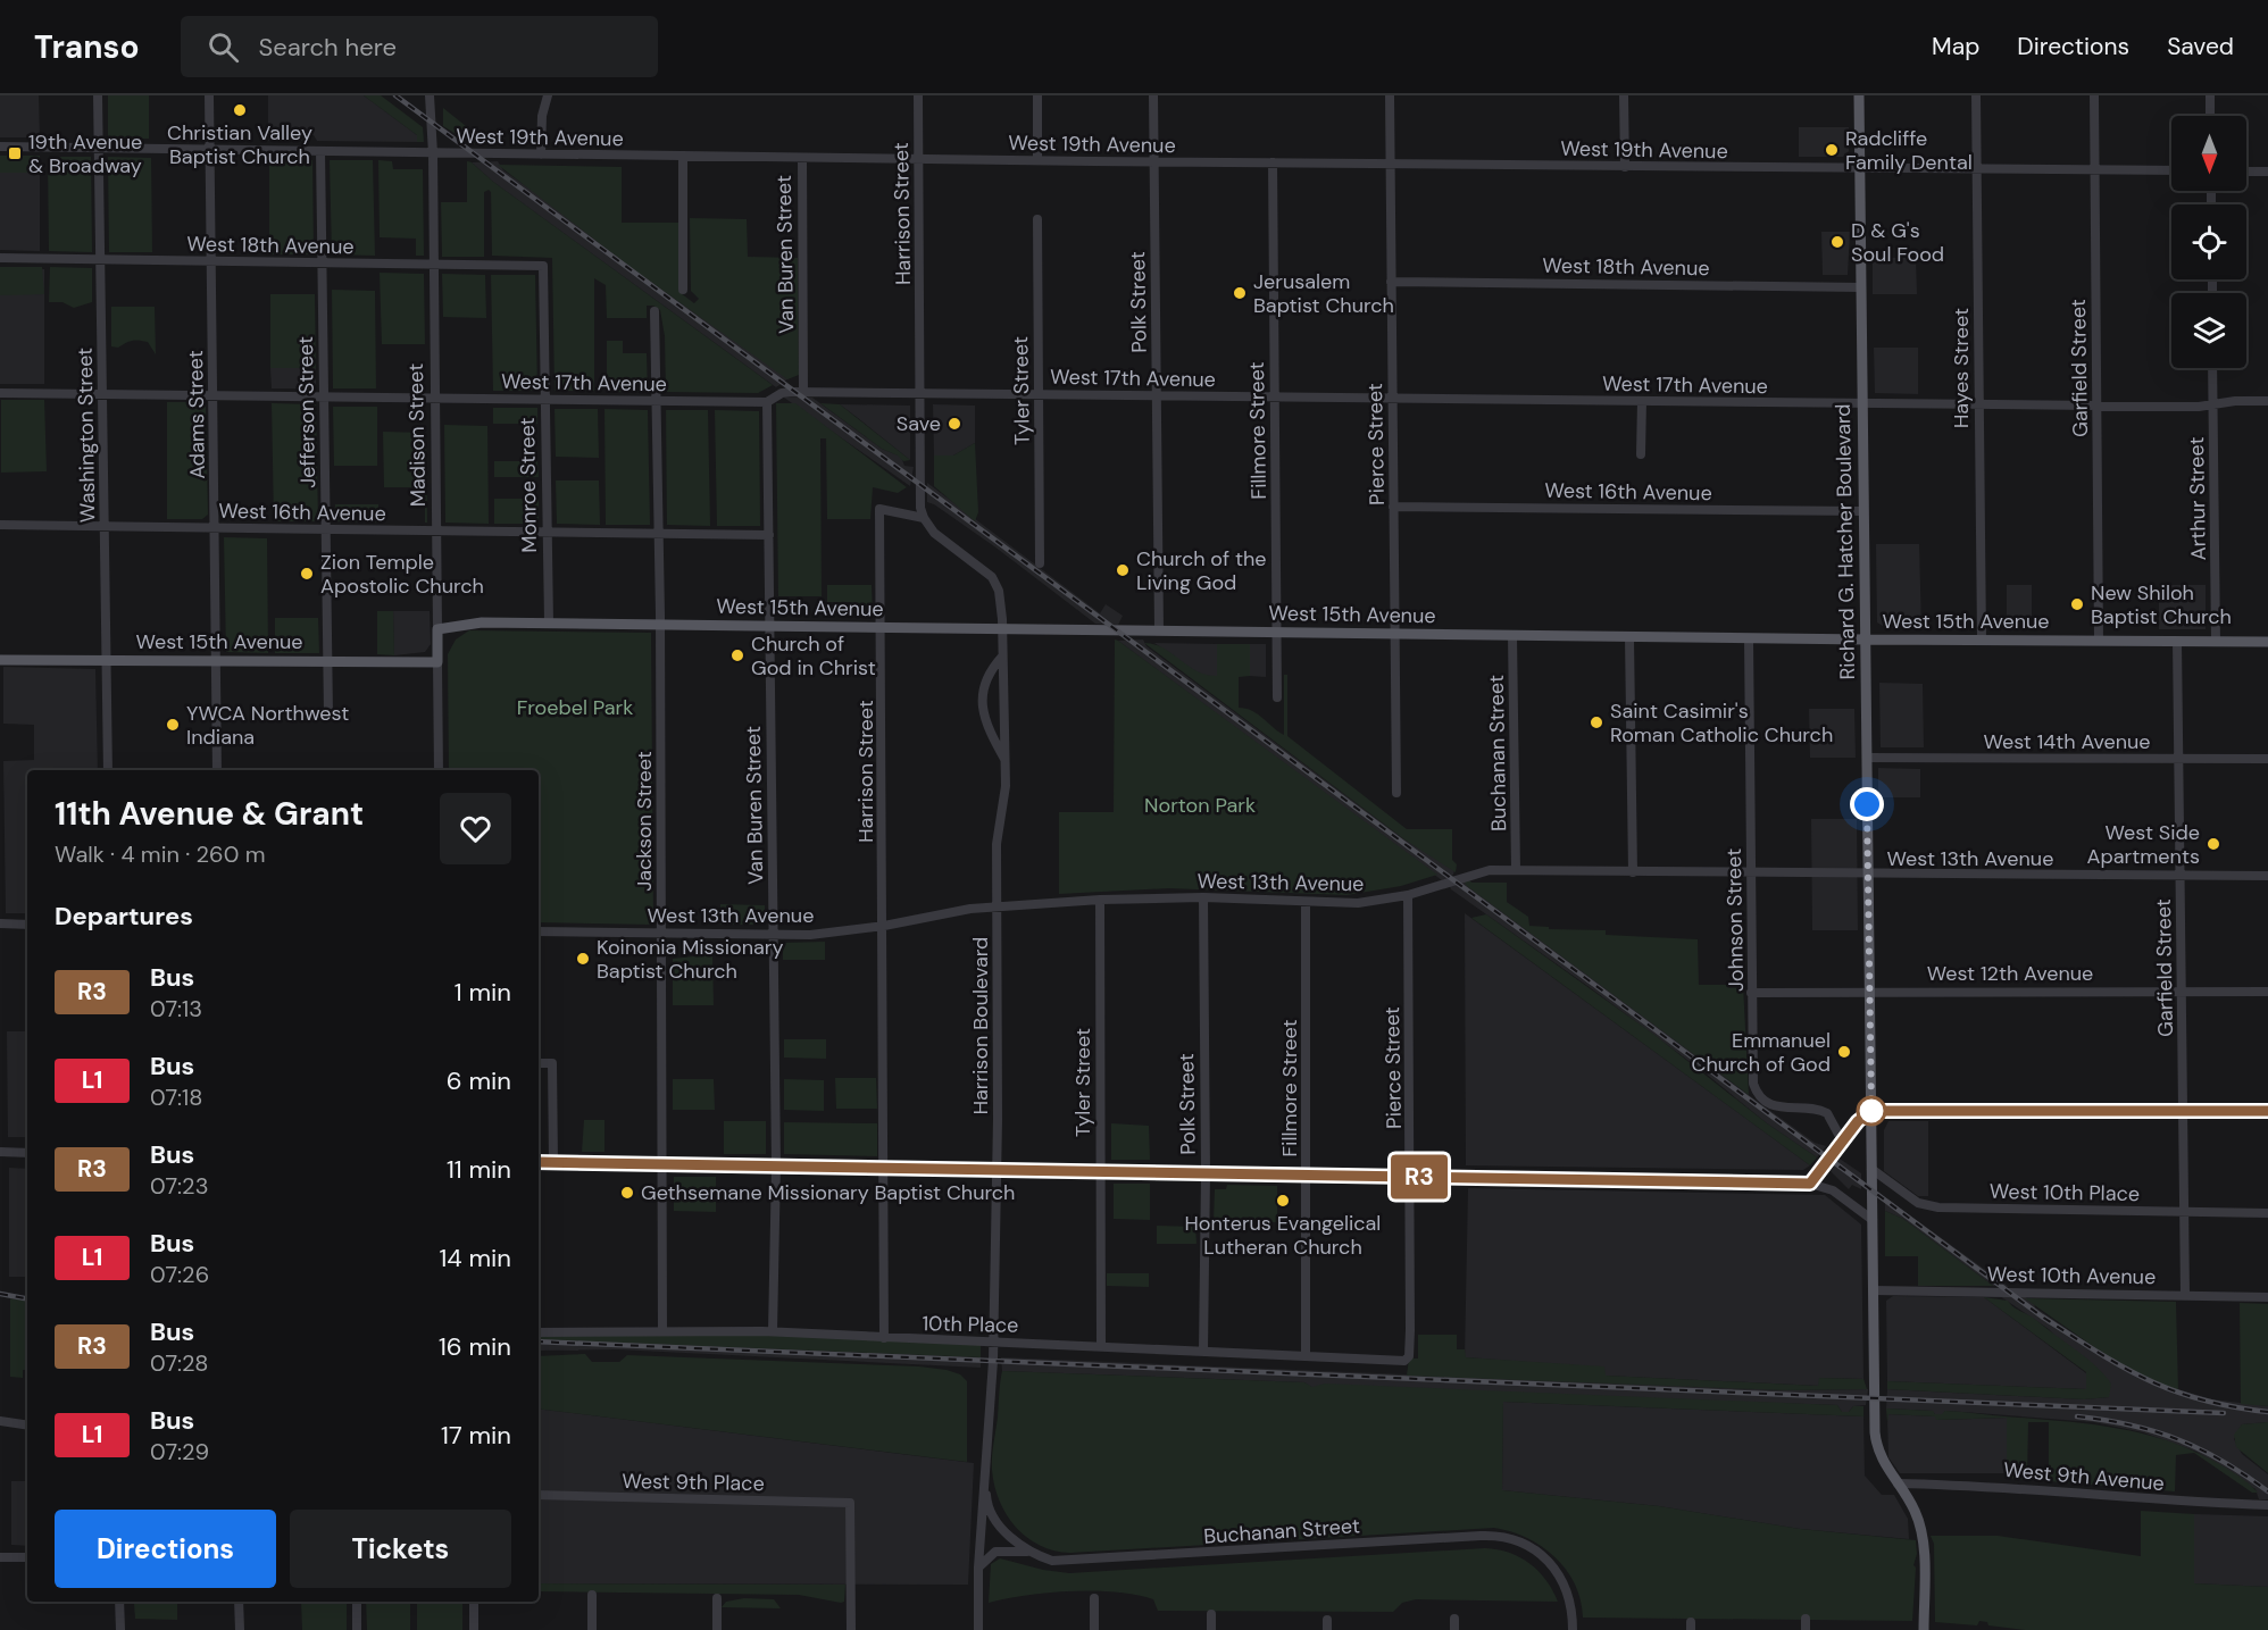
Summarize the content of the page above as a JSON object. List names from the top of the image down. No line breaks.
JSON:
{"streets":{"main road":["Madison Street","Richard G. Hatcher Boulevard","West 15th Avenue"],"street":["West 19th Avenue","Harrison Street","West 18th Avenue","Van Buren Street","Polk Street","Hayes Street","Garfield Street","West 17th Avenue","Tyler Street","Jefferson Street","Adams Street","Fillmore Street","Washington Street","Pierce Street","Monroe Street","West 16th Avenue","Arthur Street","West 14th Avenue","Buchanan Street","Jackson Street","West 13th Avenue","Johnson Street","West 12th Avenue","Harrison Boulevard","West 10th Place","West 10th Avenue","10th Place","West 9th Avenue","West 9th Place"]},"crossings":[["West 19th Avenue","Harrison Street"],["West 19th Avenue","Van Buren Street"],["West 19th Avenue","Polk Street"],["West 19th Avenue","Hayes Street"],["West 19th Avenue","Garfield Street"],["West 19th Avenue","Jefferson Street"],["West 19th Avenue","Adams Street"],["West 19th Avenue","Fillmore Street"],["West 19th Avenue","Washington Street"],["West 19th Avenue","Madison Street"],["West 19th Avenue","Pierce Street"],["West 19th Avenue","Richard G. Hatcher Boulevard"],["Harrison Street","West 17th Avenue"],["Harrison Street","West 15th Avenue"],["Harrison Street","West 13th Avenue"],["Harrison Street","Harrison Boulevard"],["Harrison Street","10th Place"],["West 18th Avenue","Jefferson Street"],["West 18th Avenue","Adams Street"],["West 18th Avenue","Washington Street"],["West 18th Avenue","Madison Street"],["West 18th Avenue","Pierce Street"],["West 18th Avenue","Monroe Street"],["West 18th Avenue","Richard G. Hatcher Boulevard"],["Van Buren Street","West 17th Avenue"],["Van Buren Street","West 16th Avenue"],["Van Buren Street","West 15th Avenue"],["Van Buren Street","West 13th Avenue"],["Van Buren Street","10th Place"],["Polk Street","West 17th Avenue"],["Polk Street","West 15th Avenue"],["Polk Street","West 13th Avenue"],["Polk Street","10th Place"],["Hayes Street","West 17th Avenue"],["Hayes Street","West 15th Avenue"],["Garfield Street","West 17th Avenue"],["Garfield Street","West 15th Avenue"],["Garfield Street","West 14th Avenue"],["Garfield Street","West 13th Avenue"],["Garfield Street","West 12th Avenue"],["Garfield Street","West 10th Place"],["Garfield Street","West 10th Avenue"],["West 17th Avenue","Tyler Street"],["West 17th Avenue","Jefferson Street"],["West 17th Avenue","Adams Street"],["West 17th Avenue","Fillmore Street"],["West 17th Avenue","Washington Street"],["West 17th Avenue","Madison Street"],["West 17th Avenue","Pierce Street"],["West 17th Avenue","Monroe Street"],["West 17th Avenue","Arthur Street"],["West 17th Avenue","Richard G. Hatcher Boulevard"],["West 17th Avenue","Jackson Street"],["Tyler Street","West 13th Avenue"],["Tyler Street","10th Place"],["Jefferson Street","West 16th Avenue"],["Jefferson Street","West 15th Avenue"],["Adams Street","West 16th Avenue"],["Adams Street","West 15th Avenue"],["Fillmore Street","West 15th Avenue"],["Fillmore Street","West 13th Avenue"],["Fillmore Street","10th Place"],["Washington Street","West 16th Avenue"],["Washington Street","West 15th Avenue"],["Madison Street","West 16th Avenue"],["Madison Street","West 15th Avenue"],["Pierce Street","West 16th Avenue"],["Pierce Street","West 15th Avenue"],["Pierce Street","West 13th Avenue"],["Pierce Street","10th Place"],["Monroe Street","West 16th Avenue"],["Monroe Street","West 15th Avenue"],["West 16th Avenue","Richard G. Hatcher Boulevard"],["West 16th Avenue","Jackson Street"],["Arthur Street","West 15th Avenue"],["Richard G. Hatcher Boulevard","West 15th Avenue"],["Richard G. Hatcher Boulevard","West 14th Avenue"],["Richard G. Hatcher Boulevard","West 13th Avenue"],["Richard G. Hatcher Boulevard","West 12th Avenue"],["Richard G. Hatcher Boulevard","West 10th Place"],["Richard G. Hatcher Boulevard","West 10th Avenue"],["Richard G. Hatcher Boulevard","West 9th Avenue"],["West 15th Avenue","Buchanan Street"],["West 15th Avenue","Jackson Street"],["West 15th Avenue","Johnson Street"],["West 15th Avenue","Harrison Boulevard"],["Buchanan Street","West 13th Avenue"],["Buchanan Street","Harrison Boulevard"],["Jackson Street","West 13th Avenue"],["Jackson Street","10th Place"],["West 13th Avenue","Johnson Street"],["West 13th Avenue","Harrison Boulevard"],["Johnson Street","West 12th Avenue"],["Harrison Boulevard","10th Place"]],"parks":["Froebel Park","Norton Park"],"places":{"other":["Christian Valley Baptist Church","Radcliffe Family Dental","D & G's Soul Food","Jerusalem Baptist Church","Save","Church of the Living God","Zion Temple Apostolic Church","New Shiloh Baptist Church","Church of God in Christ","Saint Casimir's Roman Catholic Church","YWCA Northwest Indiana","West Side Apartments","Koinonia Missionary Baptist Church","Emmanuel Church of God","Gethsemane Missionary Baptist Church","Honterus Evangelical Lutheran Church"],"transit":["19th Avenue & Broadway"]},"lines":["bus line R3"],"north":"bottom","page":{"header":"Transo","search":"Search here","nav":["Map","Directions","Saved"],"on_map":"R3","heading":[["11th Avenue & Grant","Walk · 4 min · 260 m"],"Departures"],"list":[{"mark":"R3","name":"Bus","note":"07:13","value":"1 min"},{"mark":"L1","name":"Bus","note":"07:18","value":"6 min"},{"mark":"R3","name":"Bus","note":"07:23","value":"11 min"},{"mark":"L1","name":"Bus","note":"07:26","value":"14 min"},{"mark":"R3","name":"Bus","note":"07:28","value":"16 min"},{"mark":"L1","name":"Bus","note":"07:29","value":"17 min"}],"buttons":["Directions","Tickets"]}}
